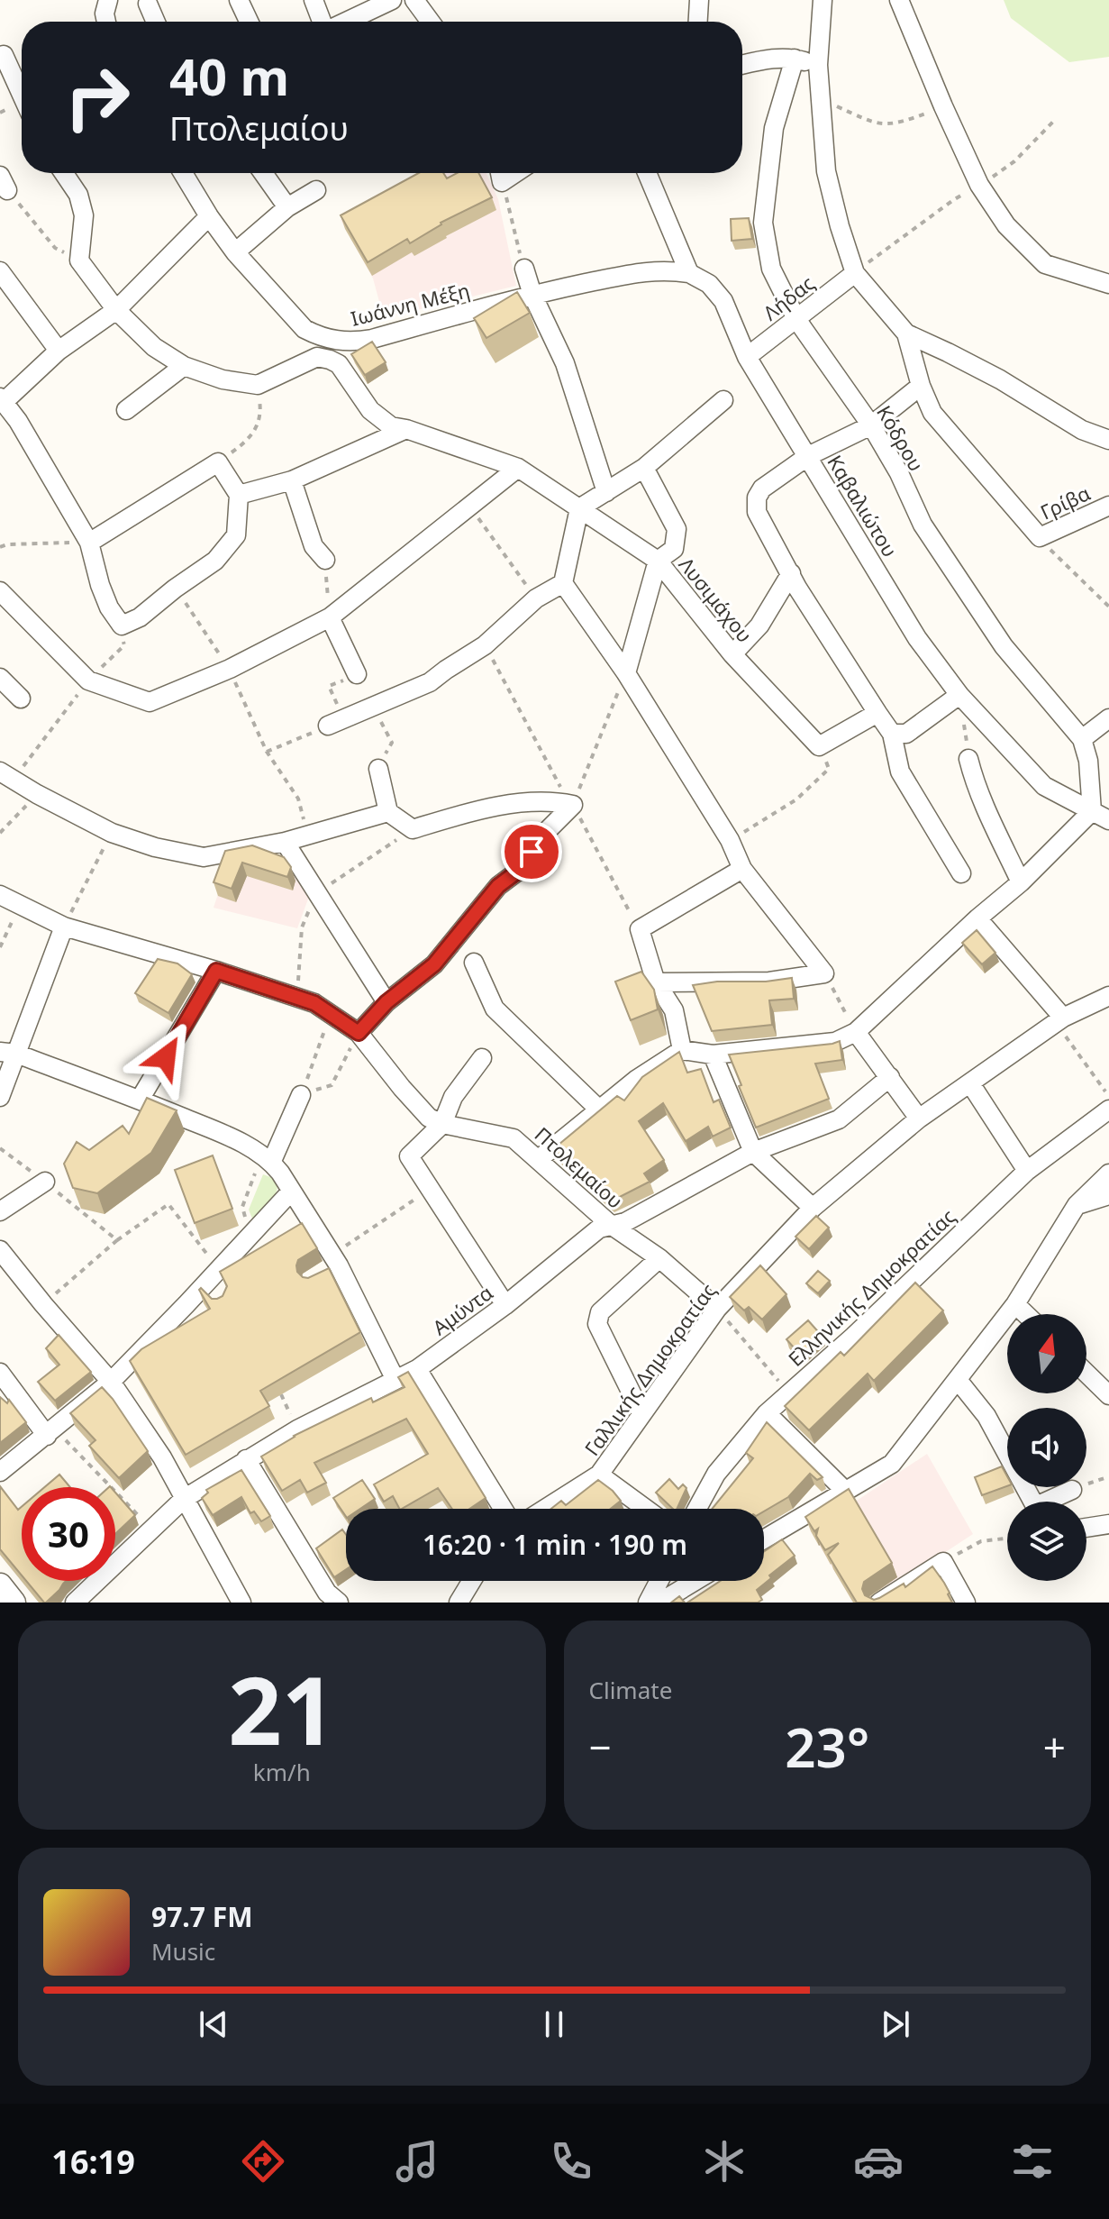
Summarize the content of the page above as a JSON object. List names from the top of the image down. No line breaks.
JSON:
{"streets":{"street":["Λήδας","Ιωάννη Μέξη","Κόδρου","Γρίβα","Καβαλιώτου","Λυσιμάχου","Πτολεμαίου","Ελληνικής Δημοκρατίας","Αμύντα","Γαλλικής Δημοκρατίας"]},"crossings":[["Λήδας","Κόδρου"],["Λήδας","Καβαλιώτου"],["Ιωάννη Μέξη","Καβαλιώτου"],["Κόδρου","Καβαλιώτου"],["Πτολεμαίου","Αμύντα"],["Πτολεμαίου","Γαλλικής Δημοκρατίας"]],"north":"top","page":{"turn":["40 m","Πτολεμαίου"],"limit":"30","trip":"16:20 · 1 min · 190 m","tile":[["21","km/h"],"Climate"],"heat":["−","23°","+"],"song":["97.7 FM","Music"],"tabs":"16:19"}}
